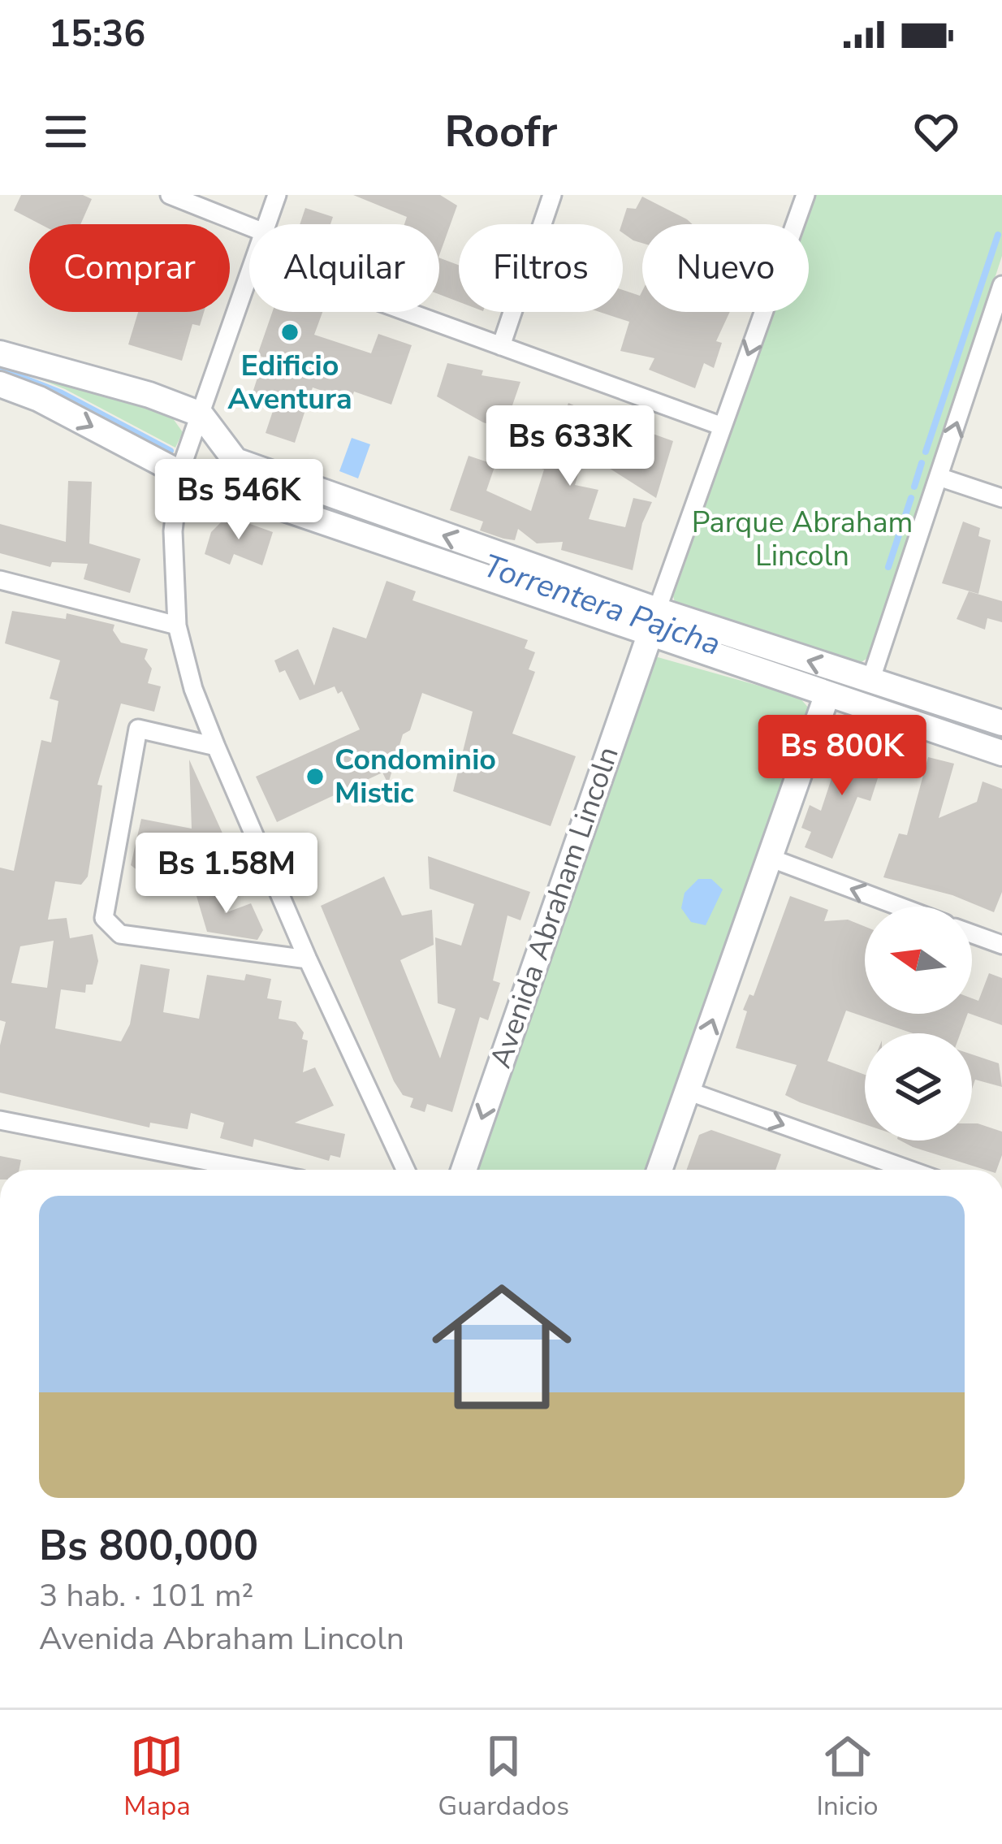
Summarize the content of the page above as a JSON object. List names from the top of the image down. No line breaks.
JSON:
{"streets":{"main road":["Avenida Abraham Lincoln"]},"water":["Torrentera Pajcha"],"parks":["Parque Abraham Lincoln"],"places":["Edificio Aventura","Condominio Mistic"],"north":"left","page":{"status":"15:36","header":"Roofr","chip":["Comprar","Alquilar","Filtros","Nuevo"],"price":["Bs 633K","Bs 546K","Bs 800K","Bs 1.58M"],"list":[{"name":"Bs 800,000","note":"3 hab. · 101 m² · Avenida Abraham Lincoln"}],"tabs":["Mapa","Guardados","Inicio"]}}
